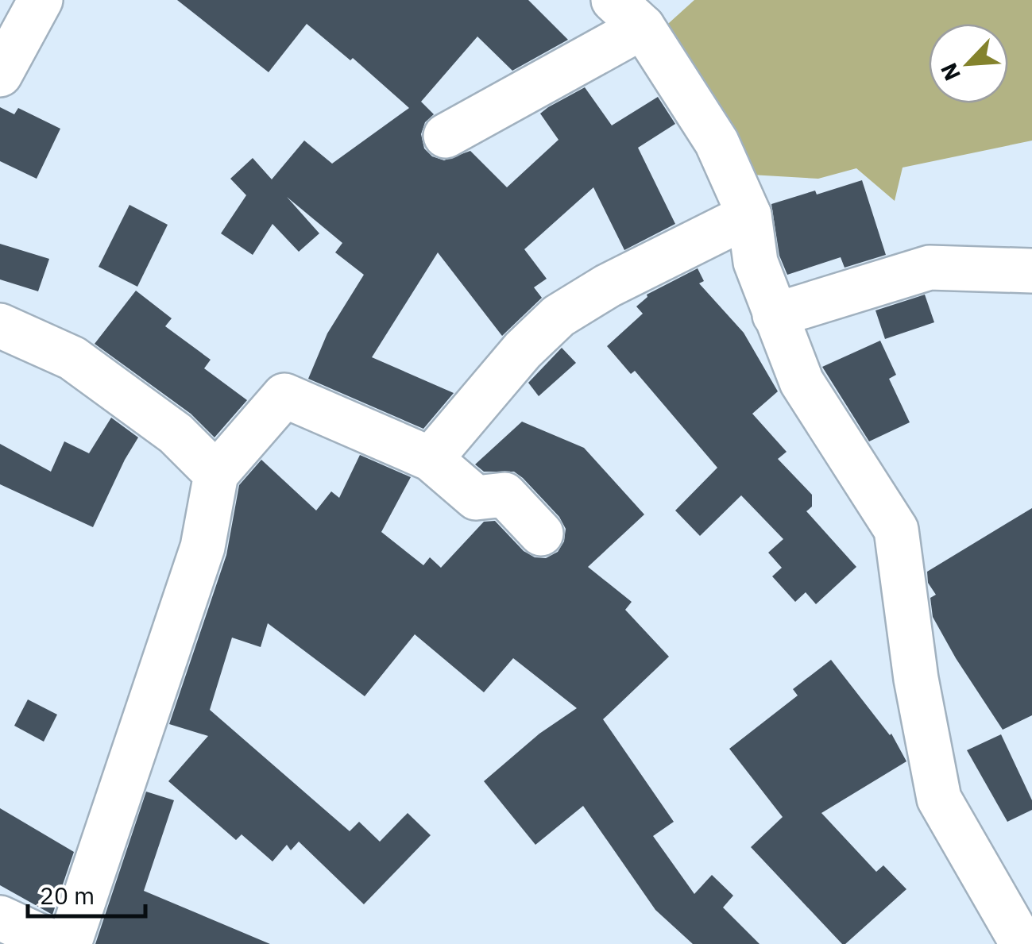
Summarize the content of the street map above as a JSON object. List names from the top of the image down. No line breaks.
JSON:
{"scale_bar":"20 m","north":"bottom left"}
